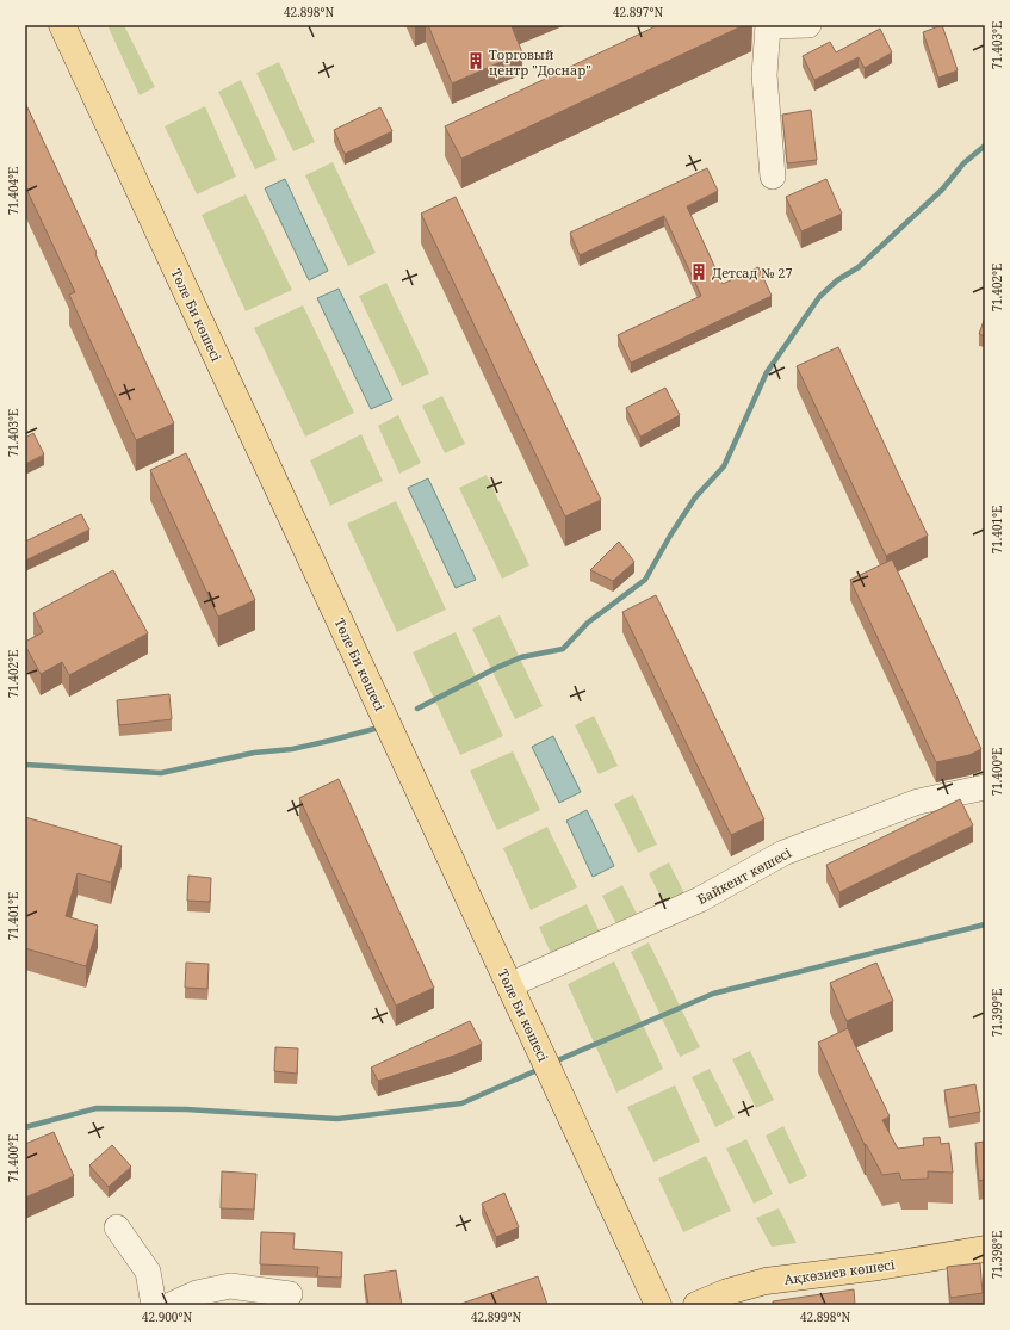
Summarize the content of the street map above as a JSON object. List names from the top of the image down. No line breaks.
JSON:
{"streets":{"main road":["Төле Би көшесі","Ақкөзиев көшесі"],"street":["Байкент көшесі"]},"crossings":[["Төле Би көшесі","Байкент көшесі"]],"places":{"building":["Торговый центр \"Доснар\"","Детсад № 27"]},"coordinates":["42.898°N","42.897°N","71.403°E","71.404°E","71.402°E","71.401°E","71.400°E","71.399°E","71.398°E","42.900°N","42.899°N"]}
